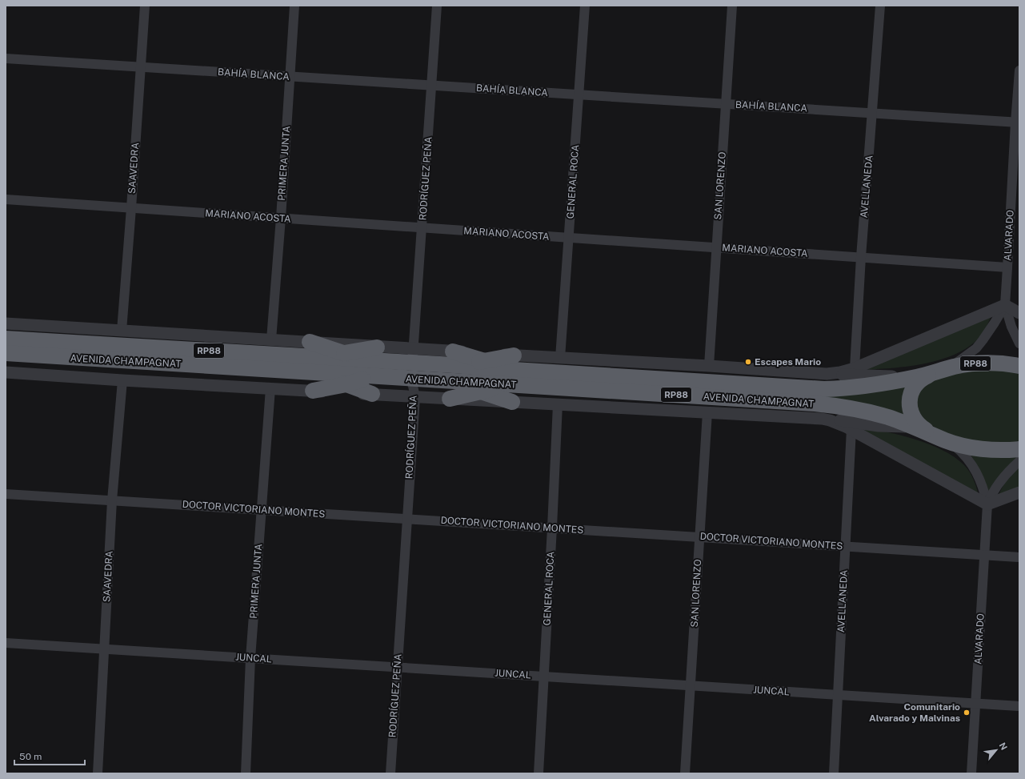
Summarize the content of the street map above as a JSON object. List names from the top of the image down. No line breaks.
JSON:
{"streets":{"highway":["RP88","AVENIDA CHAMPAGNAT"],"street":["BAHÍA BLANCA","PRIMERA JUNTA","SAAVEDRA","RODRÍGUEZ PEÑA","GENERAL ROCA","SAN LORENZO","AVELLANEDA","MARIANO ACOSTA","ALVARADO","DOCTOR VICTORIANO MONTES","JUNCAL"]},"crossings":[["BAHÍA BLANCA","PRIMERA JUNTA"],["BAHÍA BLANCA","SAAVEDRA"],["BAHÍA BLANCA","RODRÍGUEZ PEÑA"],["BAHÍA BLANCA","GENERAL ROCA"],["BAHÍA BLANCA","SAN LORENZO"],["BAHÍA BLANCA","AVELLANEDA"],["BAHÍA BLANCA","ALVARADO"],["PRIMERA JUNTA","MARIANO ACOSTA"],["PRIMERA JUNTA","AVENIDA CHAMPAGNAT"],["PRIMERA JUNTA","DOCTOR VICTORIANO MONTES"],["PRIMERA JUNTA","JUNCAL"],["SAAVEDRA","MARIANO ACOSTA"],["SAAVEDRA","AVENIDA CHAMPAGNAT"],["SAAVEDRA","DOCTOR VICTORIANO MONTES"],["SAAVEDRA","JUNCAL"],["RODRÍGUEZ PEÑA","MARIANO ACOSTA"],["RODRÍGUEZ PEÑA","AVENIDA CHAMPAGNAT"],["RODRÍGUEZ PEÑA","DOCTOR VICTORIANO MONTES"],["RODRÍGUEZ PEÑA","JUNCAL"],["GENERAL ROCA","MARIANO ACOSTA"],["GENERAL ROCA","AVENIDA CHAMPAGNAT"],["GENERAL ROCA","DOCTOR VICTORIANO MONTES"],["GENERAL ROCA","JUNCAL"],["SAN LORENZO","MARIANO ACOSTA"],["SAN LORENZO","AVENIDA CHAMPAGNAT"],["SAN LORENZO","DOCTOR VICTORIANO MONTES"],["SAN LORENZO","JUNCAL"],["AVELLANEDA","MARIANO ACOSTA"],["AVELLANEDA","AVENIDA CHAMPAGNAT"],["AVELLANEDA","DOCTOR VICTORIANO MONTES"],["AVELLANEDA","JUNCAL"],["MARIANO ACOSTA","ALVARADO"],["ALVARADO","RP88"],["ALVARADO","AVENIDA CHAMPAGNAT"],["ALVARADO","DOCTOR VICTORIANO MONTES"],["ALVARADO","JUNCAL"],["RP88","AVENIDA CHAMPAGNAT"]],"places":["Escapes Mario","Comunitario Alvarado y Malvinas"],"scale_bar":"50 m","north":"top right"}
